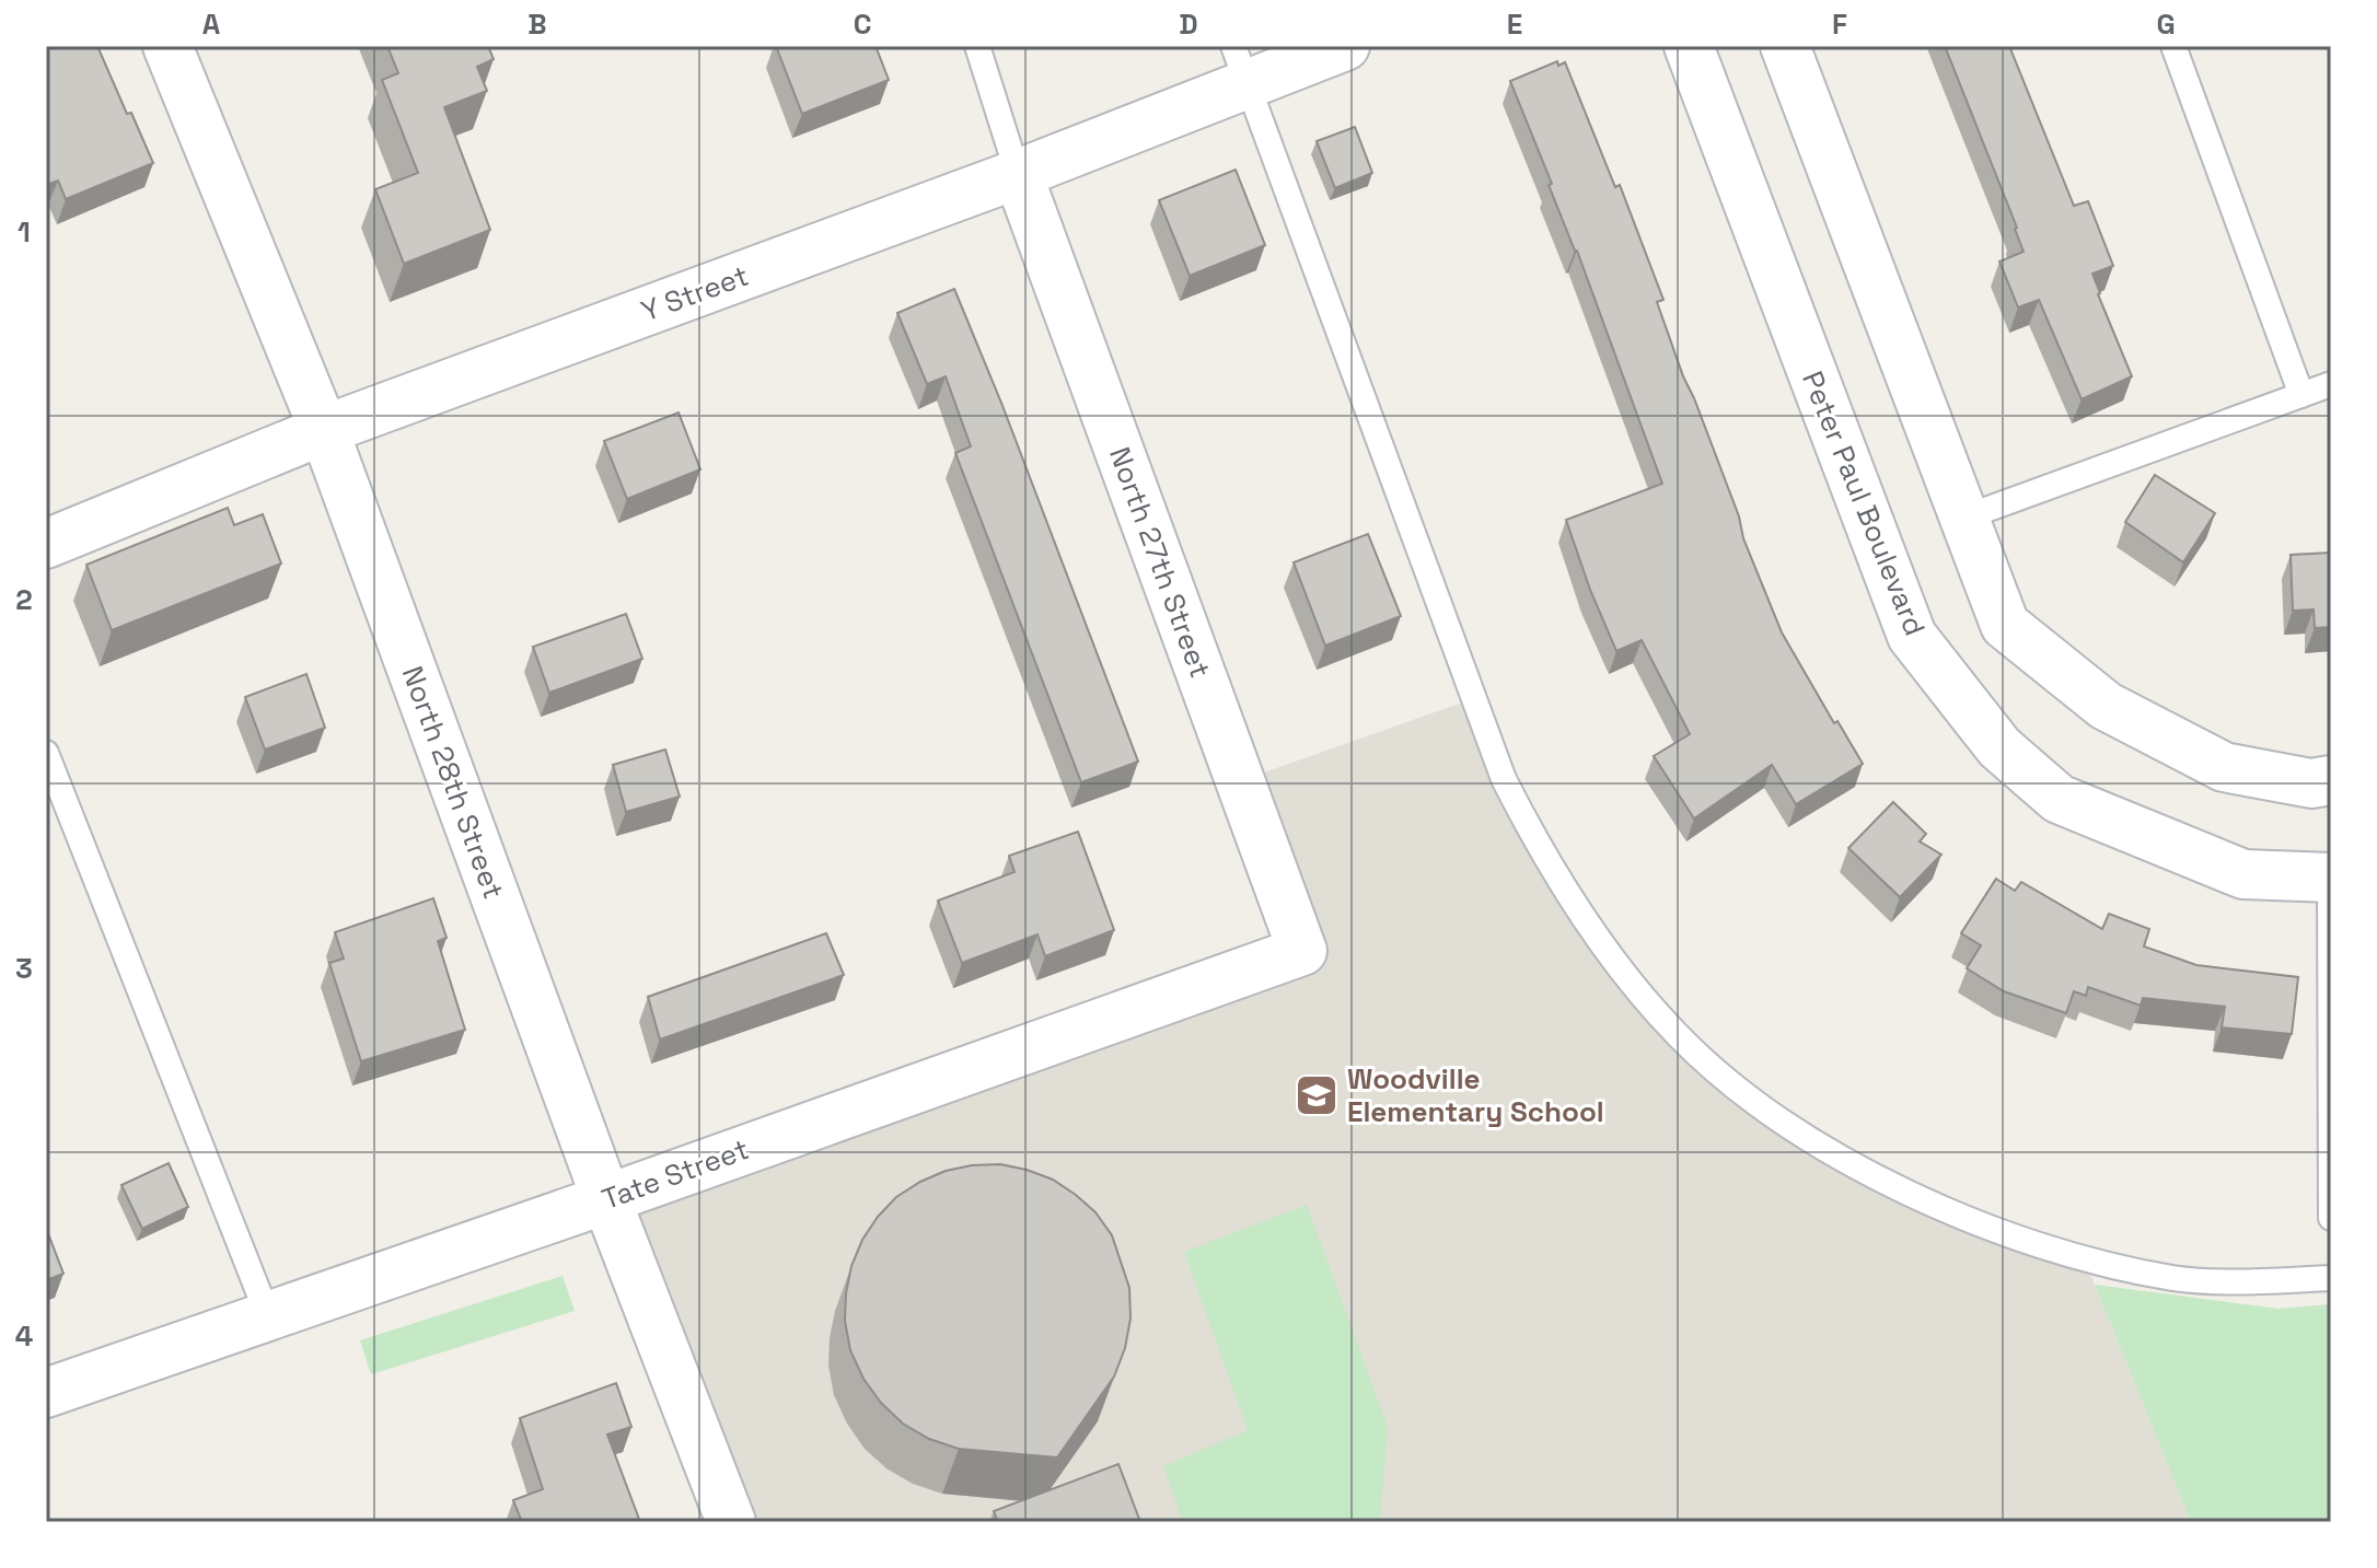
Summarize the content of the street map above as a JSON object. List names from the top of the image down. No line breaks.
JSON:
{"streets":{"street":["Y Street","Peter Paul Boulevard","North 27th Street","North 28th Street","Tate Street"]},"crossings":[["Y Street","North 27th Street"],["Y Street","North 28th Street"],["North 27th Street","Tate Street"],["North 28th Street","Tate Street"]],"places":{"school or university":["Woodville Elementary School"]},"grid":{"columns":["A","B","C","D","E","F","G"],"rows":["1","2","3","4"]}}
